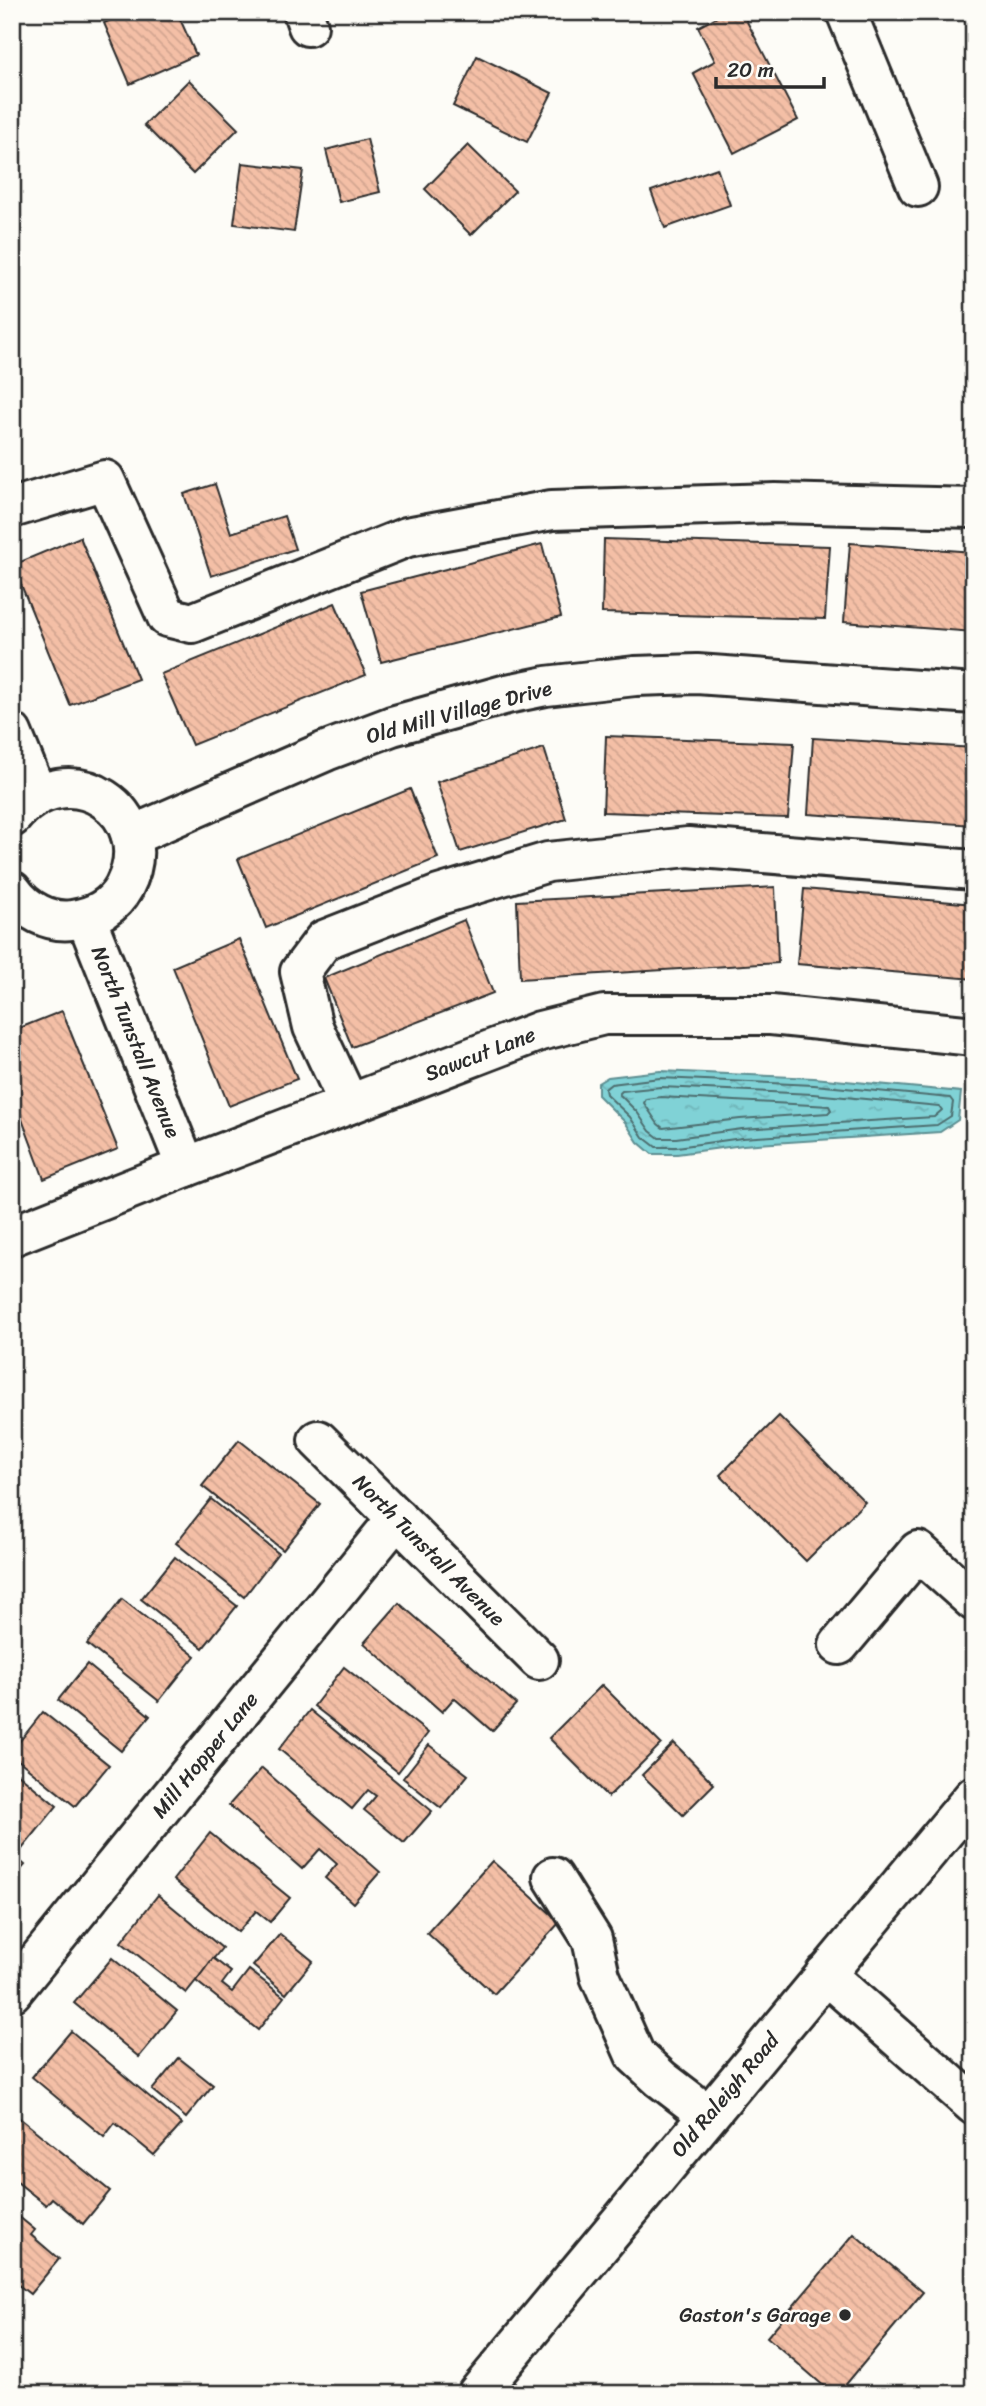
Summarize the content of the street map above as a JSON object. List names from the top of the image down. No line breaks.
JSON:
{"streets":{"street":["Old Mill Village Drive","North Tunstall Avenue","Sawcut Lane","Mill Hopper Lane","Old Raleigh Road"]},"crossings":[["Old Mill Village Drive","North Tunstall Avenue"],["North Tunstall Avenue","Sawcut Lane"],["North Tunstall Avenue","Mill Hopper Lane"]],"places":["Gaston's Garage"],"scale_bar":"20 m"}
